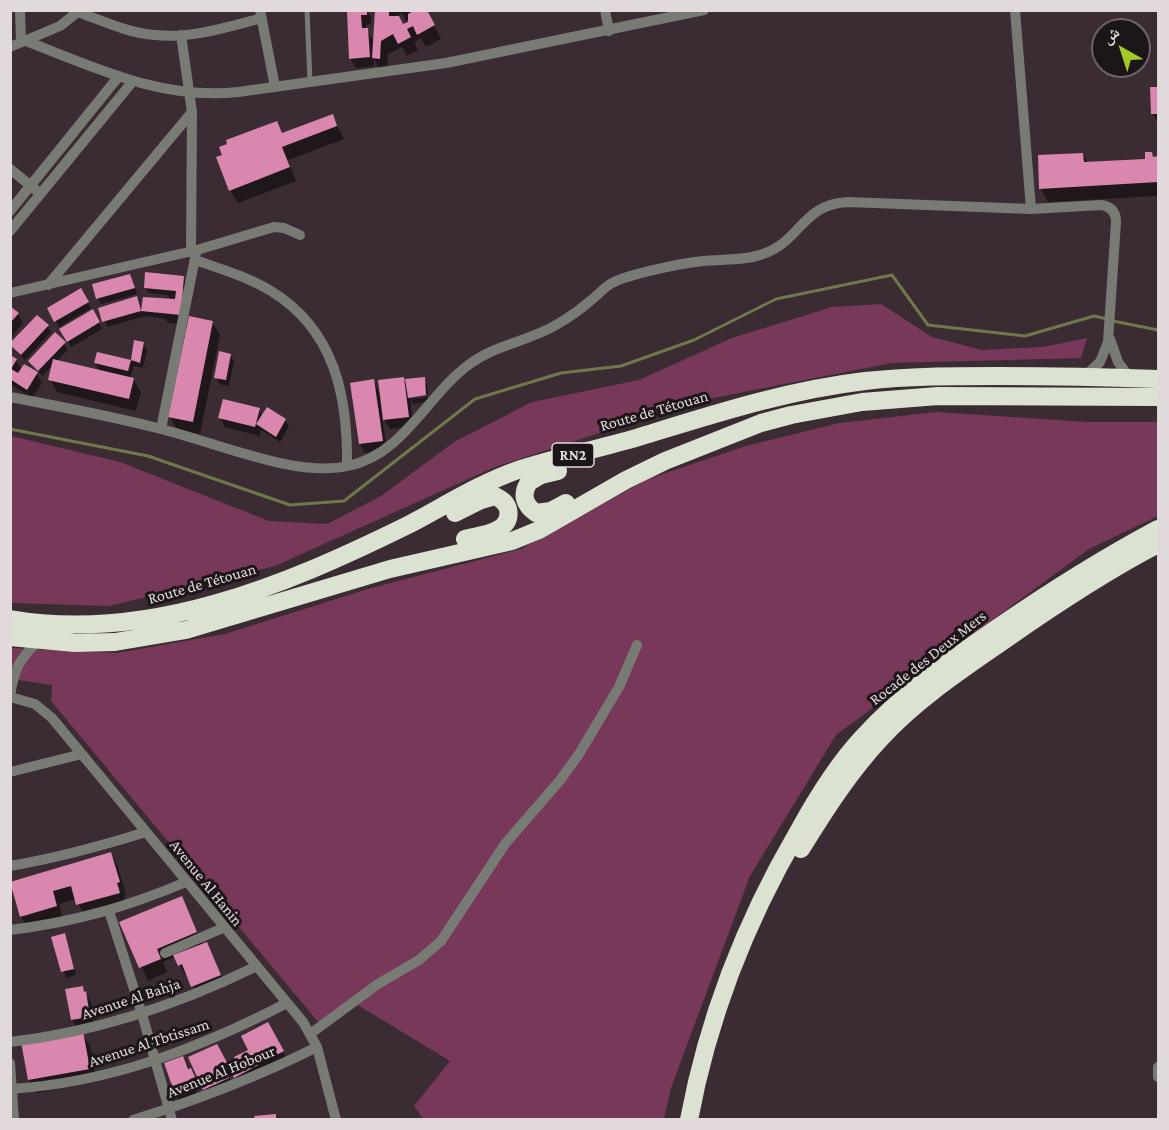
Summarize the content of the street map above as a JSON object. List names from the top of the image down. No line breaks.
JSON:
{"streets":{"highway":["Route de Tétouan","RN2","Rocade des Deux Mers"],"street":["Avenue Al Hanin","Avenue Al Bahja","Avenue Al Tbtissam","Avenue Al Hobour"]},"crossings":[["Avenue Al Hanin","Avenue Al Bahja"],["Avenue Al Hanin","Avenue Al Tbtissam"],["Avenue Al Hanin","Avenue Al Hobour"]],"north":"top left"}
